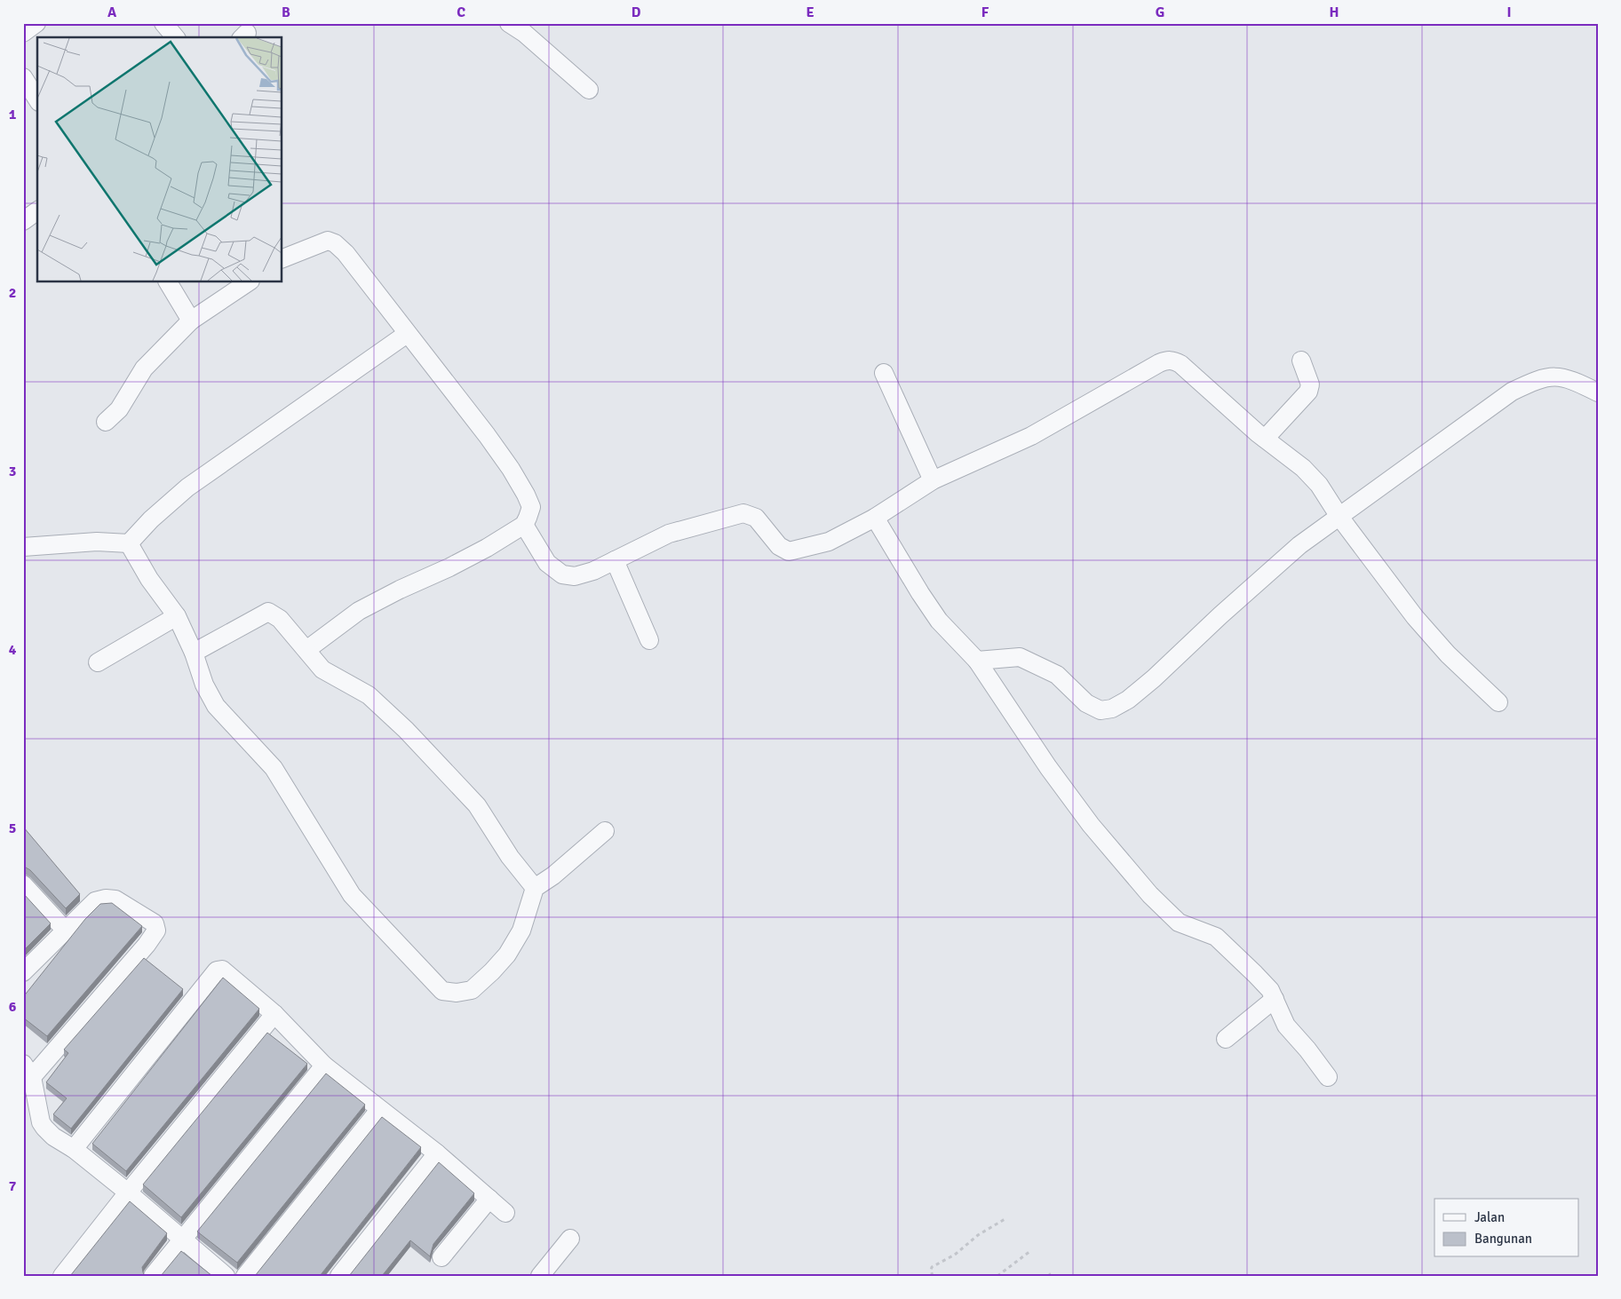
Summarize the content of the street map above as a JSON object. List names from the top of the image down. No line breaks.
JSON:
{"legend":["Jalan","Bangunan"],"grid":{"columns":["A","B","C","D","E","F","G","H","I"],"rows":["1","2","3","4","5","6","7"]}}
